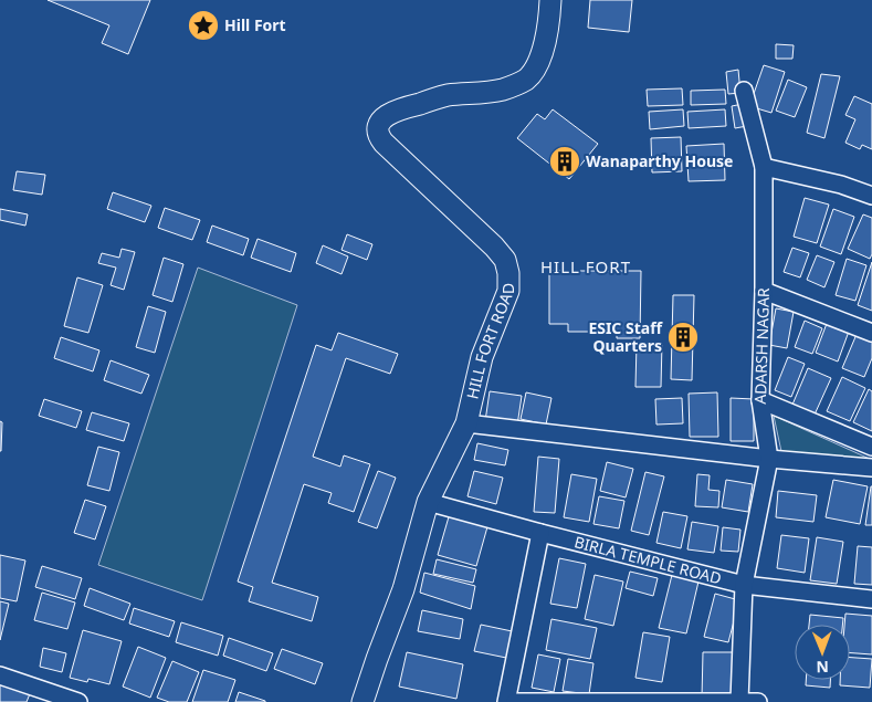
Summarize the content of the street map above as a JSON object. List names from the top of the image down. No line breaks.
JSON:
{"streets":{"main road":["HILL FORT ROAD"],"street":["ADARSH NAGAR","BIRLA TEMPLE ROAD"]},"crossings":[["HILL FORT ROAD","BIRLA TEMPLE ROAD"],["ADARSH NAGAR","BIRLA TEMPLE ROAD"]],"districts":["HILL FORT"],"places":{"place":["Hill Fort"],"building":["Wanaparthy House","ESIC Staff Quarters"]},"north":"bottom"}
